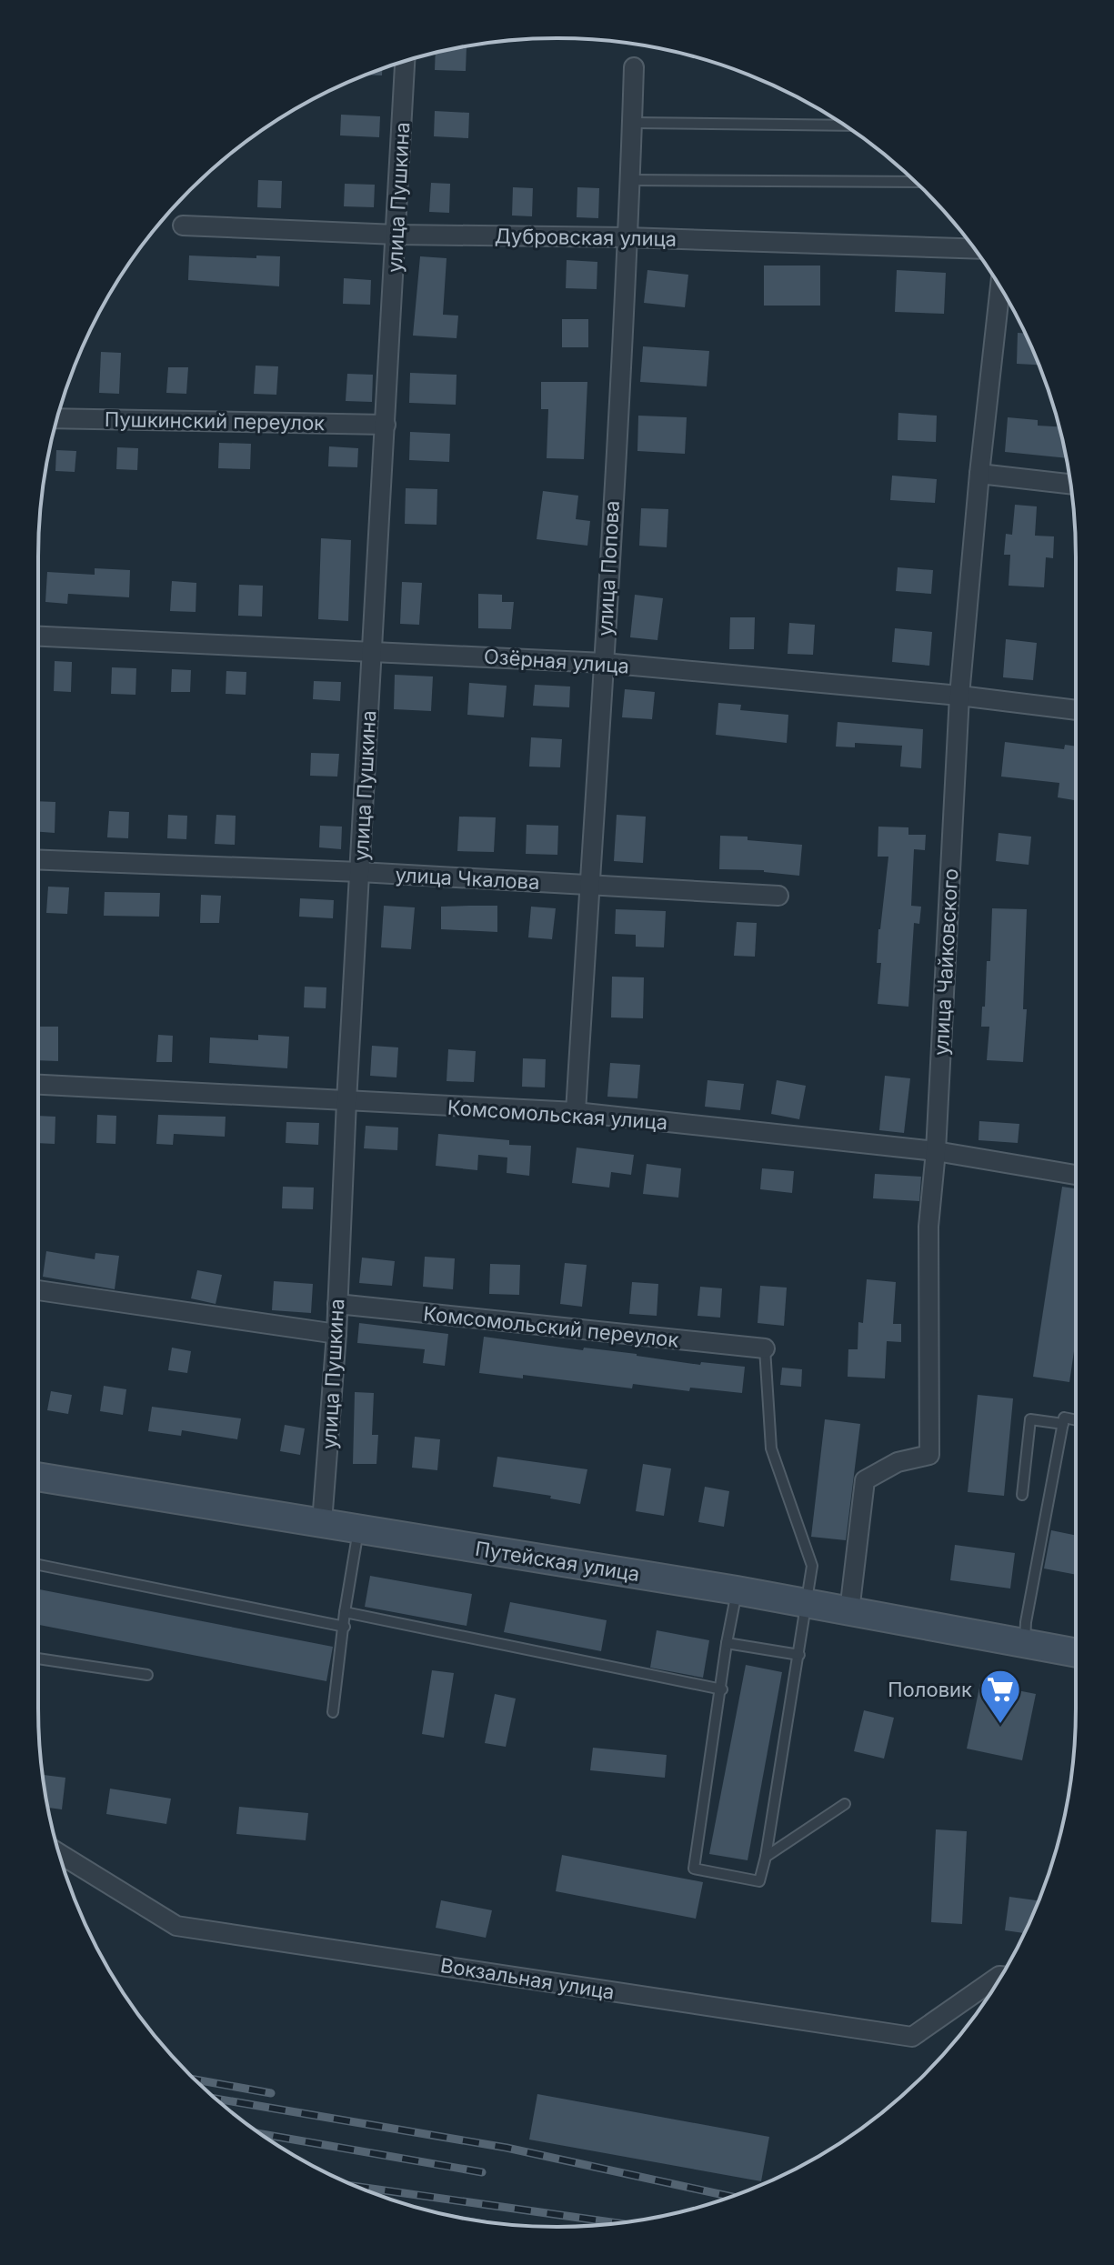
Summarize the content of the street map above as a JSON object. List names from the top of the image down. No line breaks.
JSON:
{"streets":{"main road":["Путейская улица"],"street":["улица Пушкина","Дубровская улица","Пушкинский переулок","улица Попова","Озёрная улица","улица Чкалова","улица Чайковского","Комсомольская улица","Комсомольский переулок","Вокзальная улица"]},"crossings":[["улица Пушкина","Дубровская улица"],["улица Пушкина","Пушкинский переулок"],["улица Пушкина","Озёрная улица"],["улица Пушкина","улица Чкалова"],["улица Пушкина","Комсомольская улица"],["улица Пушкина","Комсомольский переулок"],["улица Пушкина","Путейская улица"],["Дубровская улица","улица Попова"],["улица Попова","Озёрная улица"],["улица Попова","улица Чкалова"],["улица Попова","Комсомольская улица"],["Озёрная улица","улица Чайковского"],["улица Чайковского","Комсомольская улица"],["улица Чайковского","Путейская улица"]],"places":{"supermarket":["Половик"]}}
